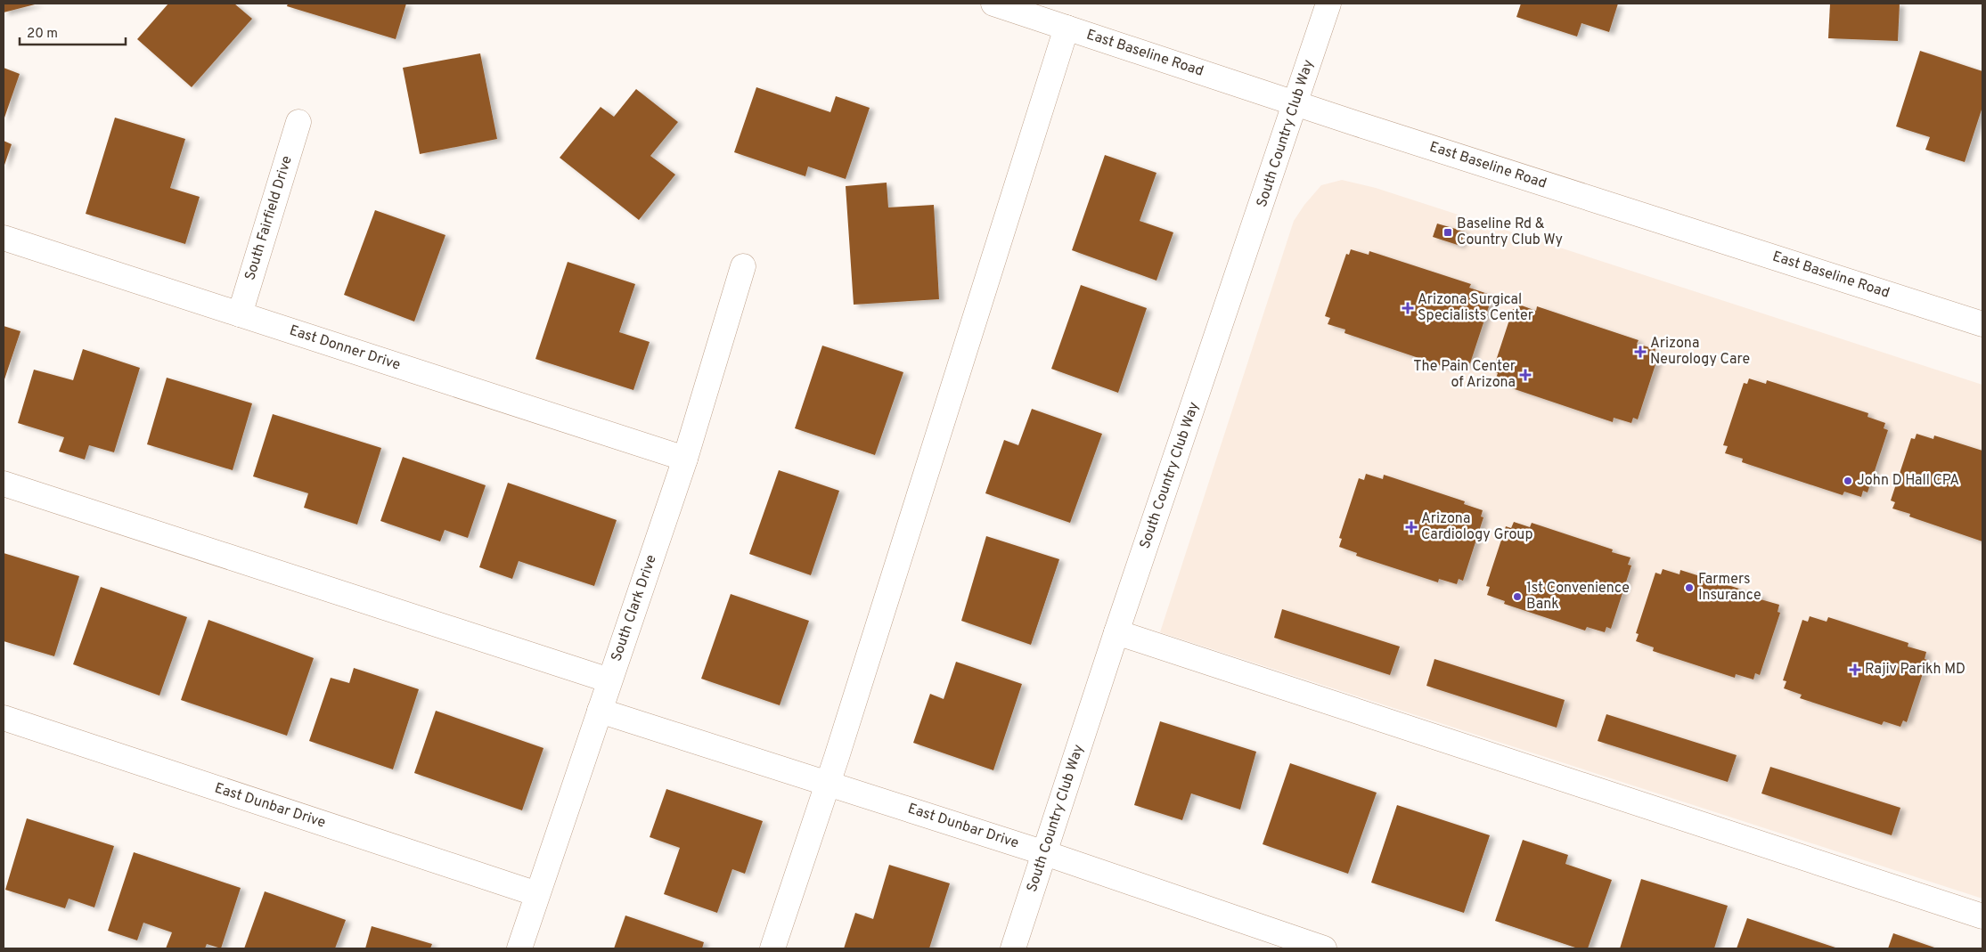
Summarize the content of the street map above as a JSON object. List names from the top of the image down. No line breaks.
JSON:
{"streets":{"street":["East Baseline Road","South Country Club Way","South Fairfield Drive","East Donner Drive","South Clark Drive","East Dunbar Drive"]},"crossings":[["East Baseline Road","South Country Club Way"],["South Country Club Way","East Dunbar Drive"],["South Fairfield Drive","East Donner Drive"],["East Donner Drive","South Clark Drive"],["South Clark Drive","East Dunbar Drive"]],"places":{"transit":["Baseline Rd & Country Club Wy"],"health":["Arizona Surgical Specialists Center","Arizona Neurology Care","The Pain Center of Arizona","Arizona Cardiology Group","Rajiv Parikh MD"],"other":["John D Hall CPA","Farmers Insurance","1st Convenience Bank"]},"scale_bar":"20 m"}
